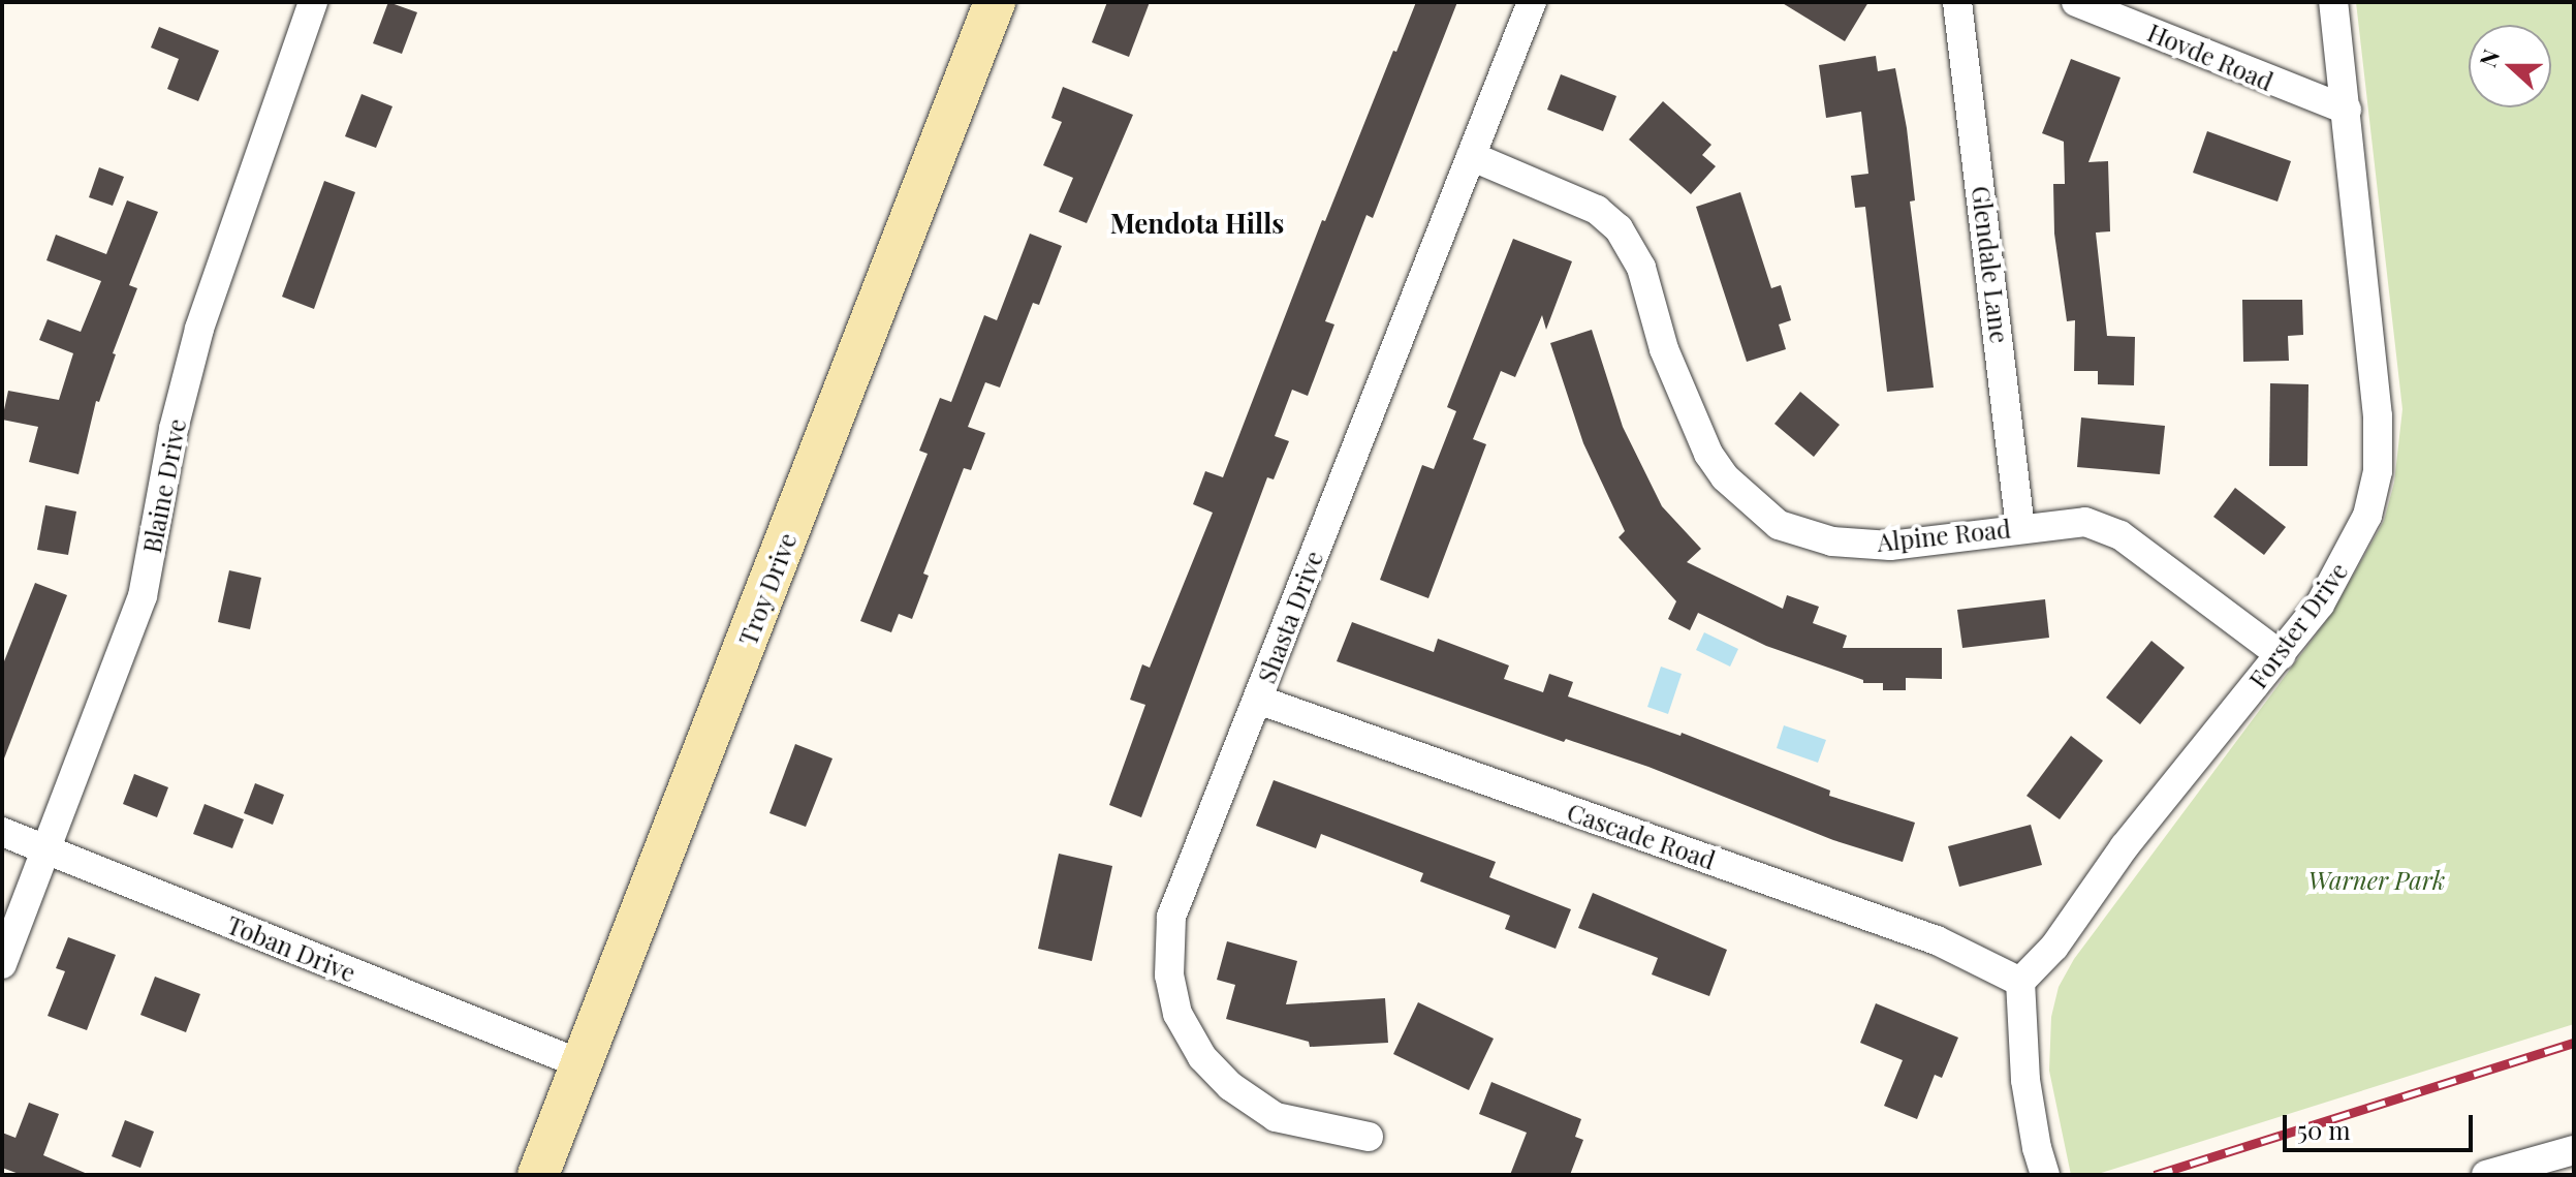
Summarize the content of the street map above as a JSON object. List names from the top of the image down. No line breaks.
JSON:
{"streets":{"street":["Hovde Road","Glendale Lane","Blaine Drive","Alpine Road","Troy Drive","Shasta Drive","Forster Drive","Cascade Road","Toban Drive"]},"crossings":[["Hovde Road","Forster Drive"],["Glendale Lane","Alpine Road"],["Blaine Drive","Toban Drive"],["Alpine Road","Shasta Drive"],["Alpine Road","Forster Drive"],["Troy Drive","Toban Drive"],["Shasta Drive","Cascade Road"],["Forster Drive","Cascade Road"]],"districts":["Mendota Hills"],"parks":["Warner Park"],"scale_bar":"50 m","north":"left"}
